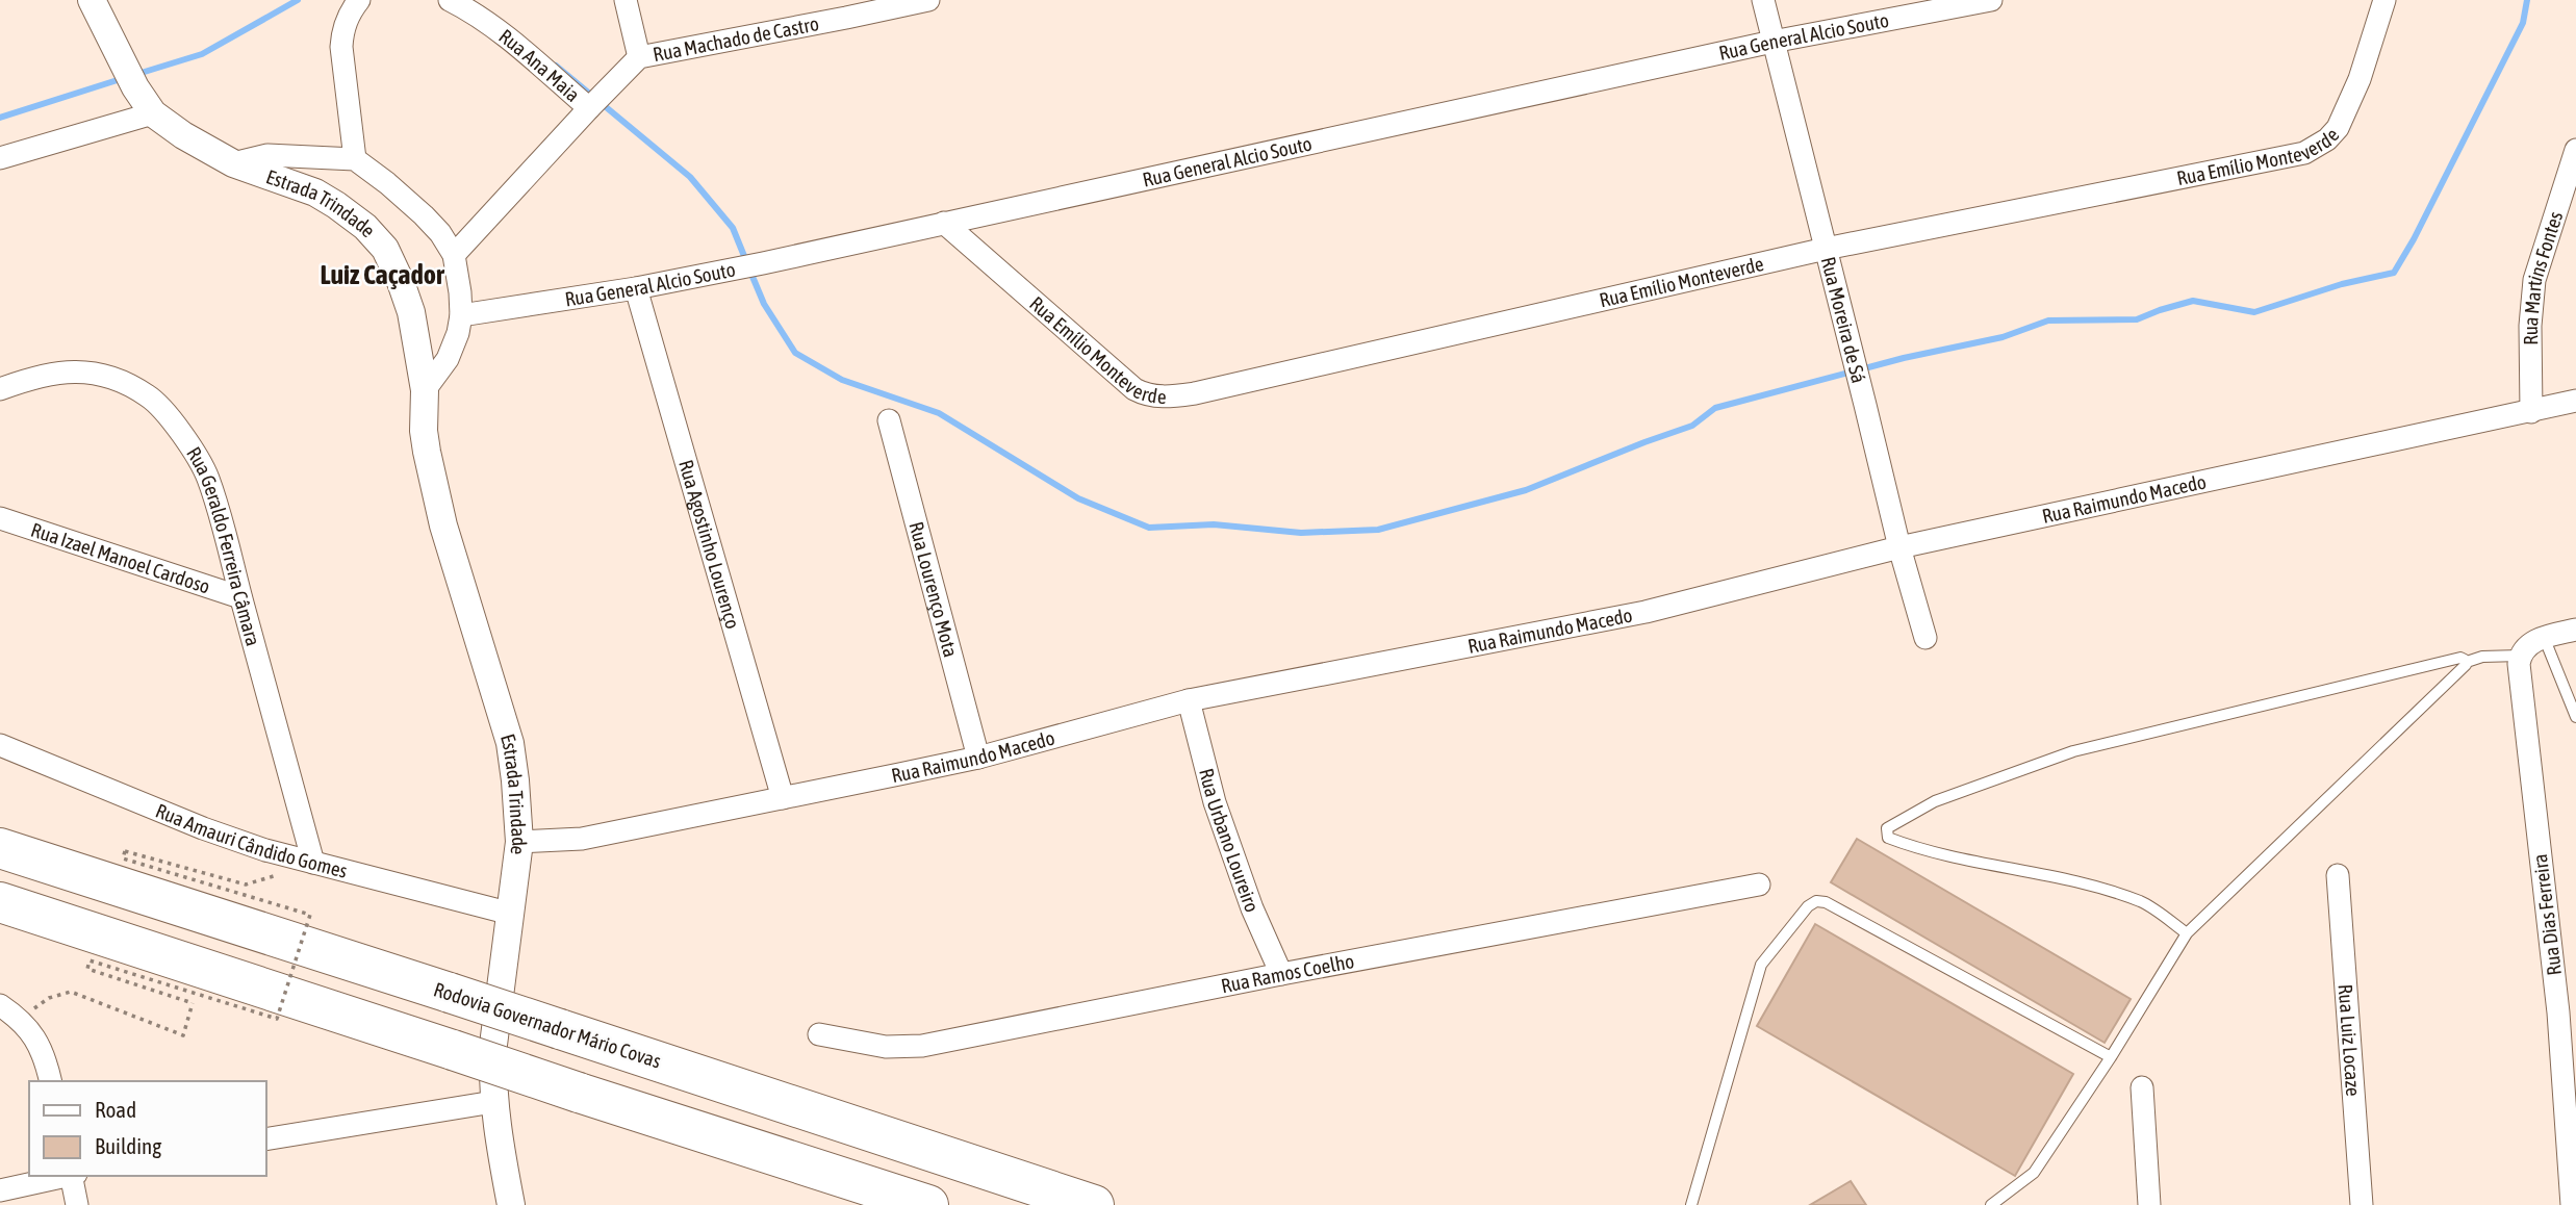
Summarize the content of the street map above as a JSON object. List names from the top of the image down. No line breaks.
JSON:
{"streets":{"highway":["Rodovia Governador Mário Covas"],"street":["Rua General Alcio Souto","Rua Machado de Castro","Rua Ana Maia","Rua Emílio Monteverde","Estrada Trindade","Rua Martins Fontes","Rua Moreira de Sá","Rua Raimundo Macedo","Rua Agostinho Lourenço","Rua Geraldo Ferreira Câmara","Rua Izael Manoel Cardoso","Rua Lourenço Mota","Rua Urbano Loureiro","Rua Amauri Cândido Gomes","Rua Dias Ferreira","Rua Ramos Coelho","Rua Luiz Locaze"]},"crossings":[["Rua General Alcio Souto","Rua Emílio Monteverde"],["Rua General Alcio Souto","Rua Moreira de Sá"],["Rua General Alcio Souto","Rua Agostinho Lourenço"],["Rua Machado de Castro","Rua Ana Maia"],["Rua Emílio Monteverde","Rua Moreira de Sá"],["Estrada Trindade","Rua Raimundo Macedo"],["Estrada Trindade","Rua Amauri Cândido Gomes"],["Rua Martins Fontes","Rua Raimundo Macedo"],["Rua Moreira de Sá","Rua Raimundo Macedo"],["Rua Raimundo Macedo","Rua Agostinho Lourenço"],["Rua Raimundo Macedo","Rua Lourenço Mota"],["Rua Raimundo Macedo","Rua Urbano Loureiro"],["Rua Geraldo Ferreira Câmara","Rua Izael Manoel Cardoso"],["Rua Geraldo Ferreira Câmara","Rua Amauri Cândido Gomes"],["Rua Urbano Loureiro","Rua Ramos Coelho"]],"districts":["Luiz Caçador"],"legend":["Road","Building"]}
